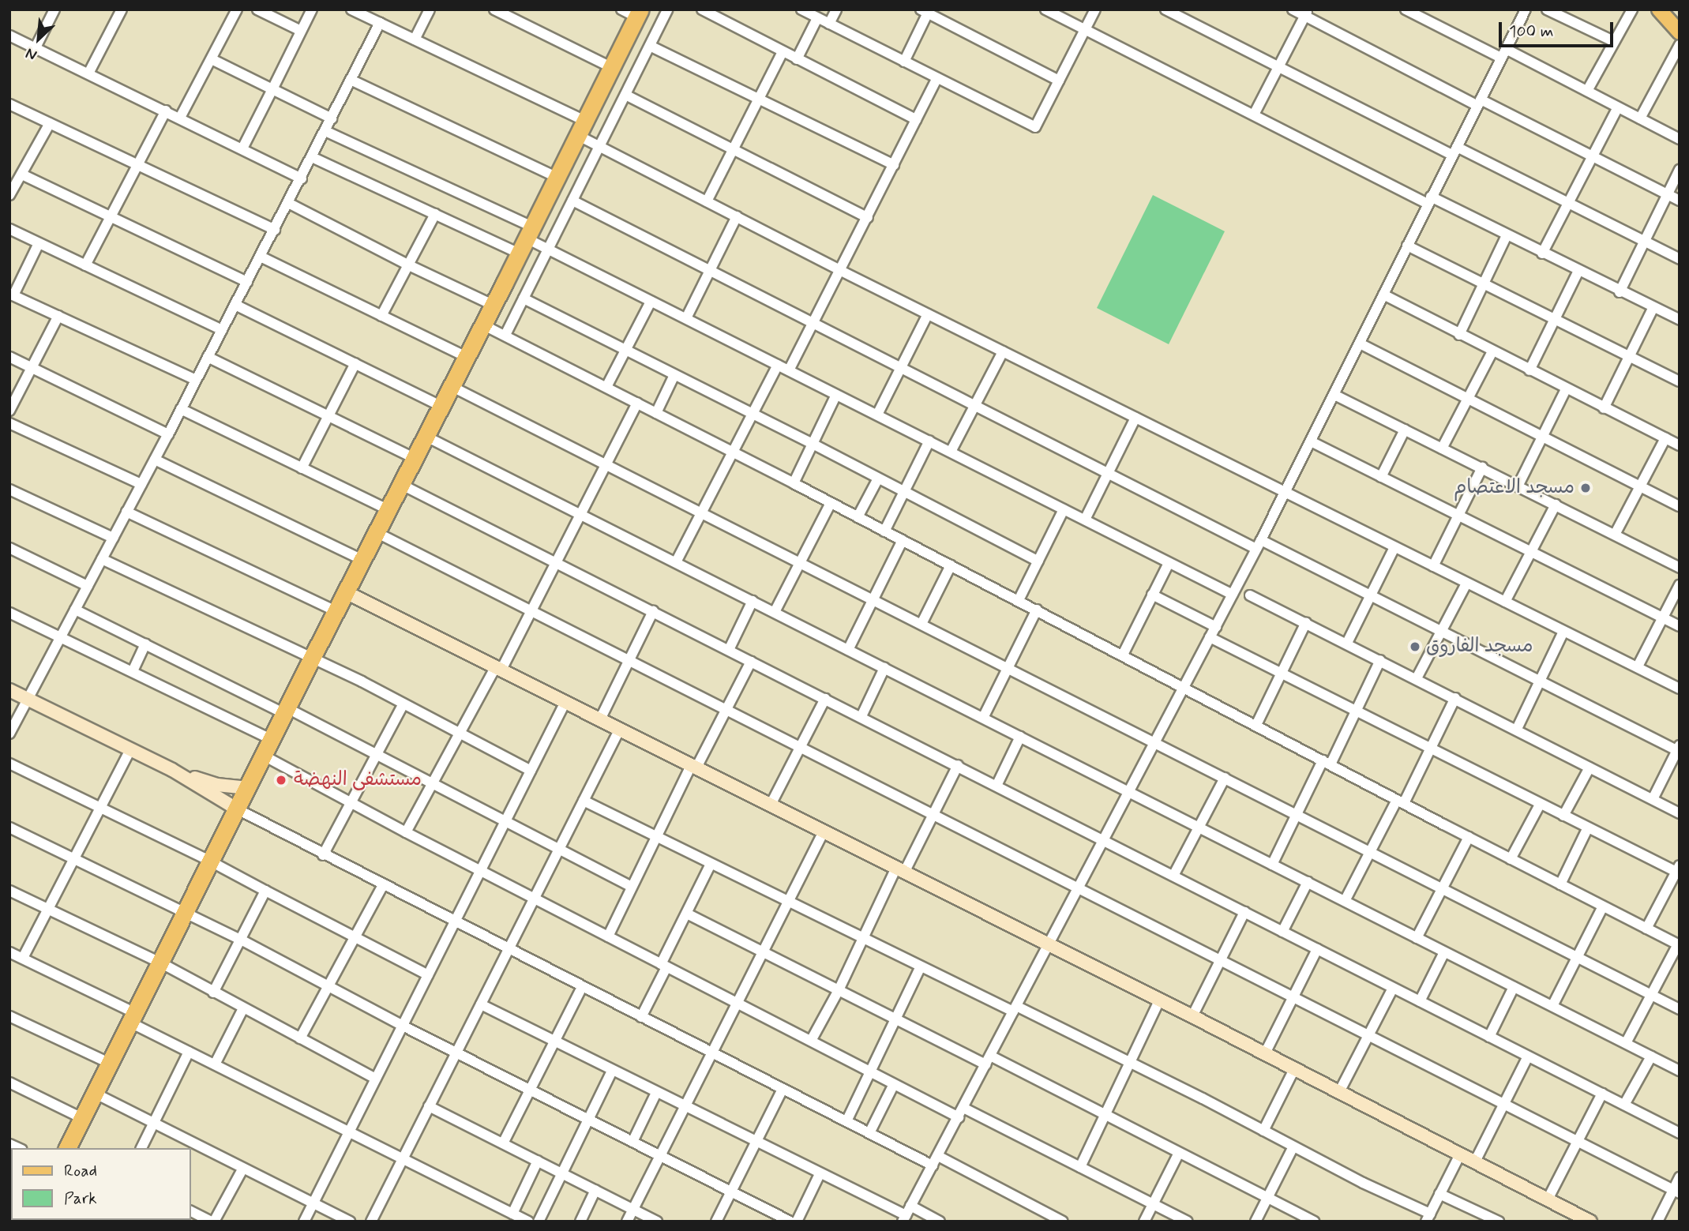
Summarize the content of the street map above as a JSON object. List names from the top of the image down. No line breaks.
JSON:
{"places":["مسجد الاعتصام","مسجد الفاروق","مستشفى النهضة"],"legend":["Road","Park"],"scale_bar":"100 m","north":"bottom left"}
